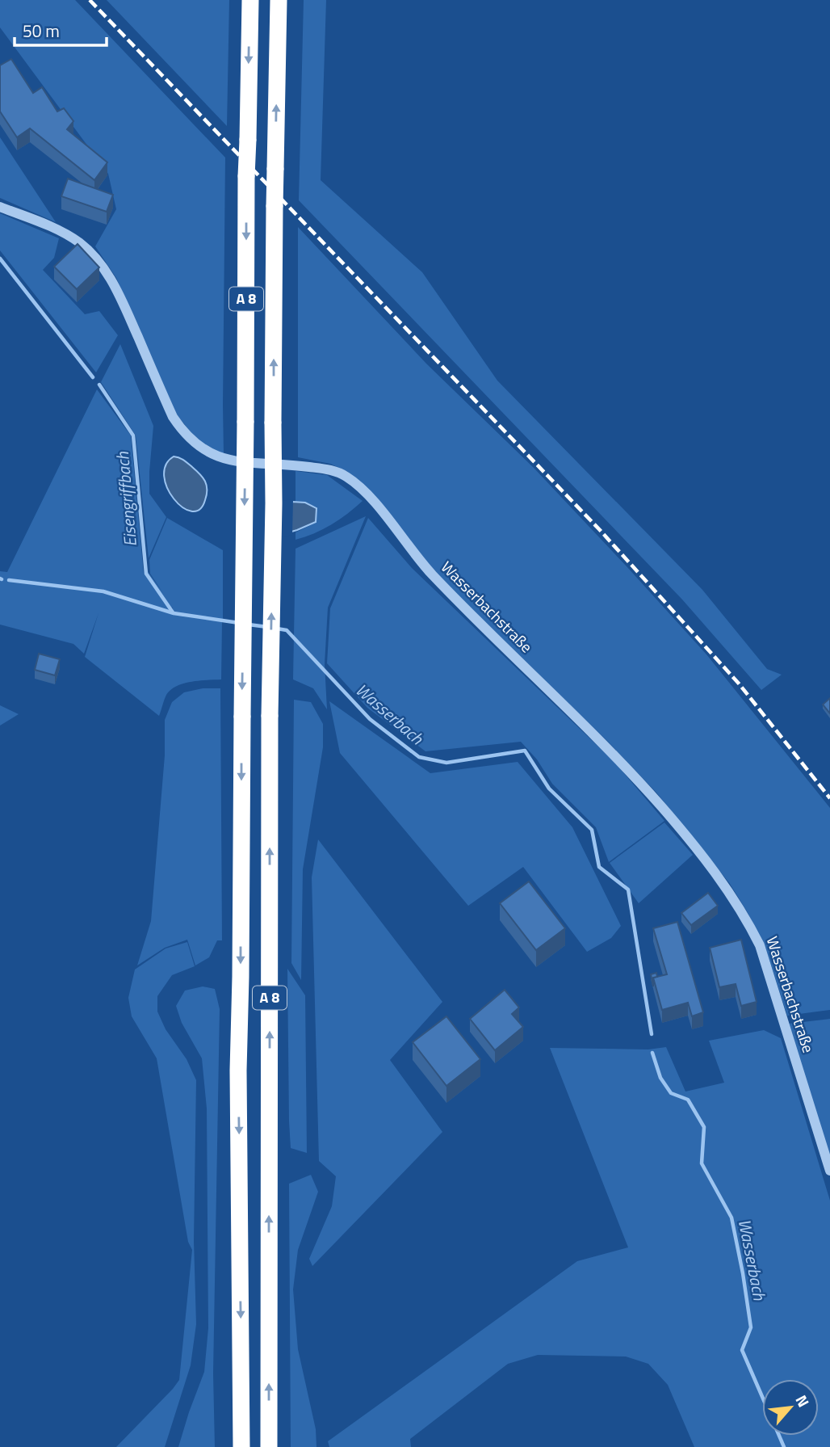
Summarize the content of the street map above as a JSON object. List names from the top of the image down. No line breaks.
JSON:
{"streets":{"highway":["A 8"],"street":["Wasserbachstraße"]},"water":["Eisengriffbach","Wasserbach"],"scale_bar":"50 m","north":"top right"}
